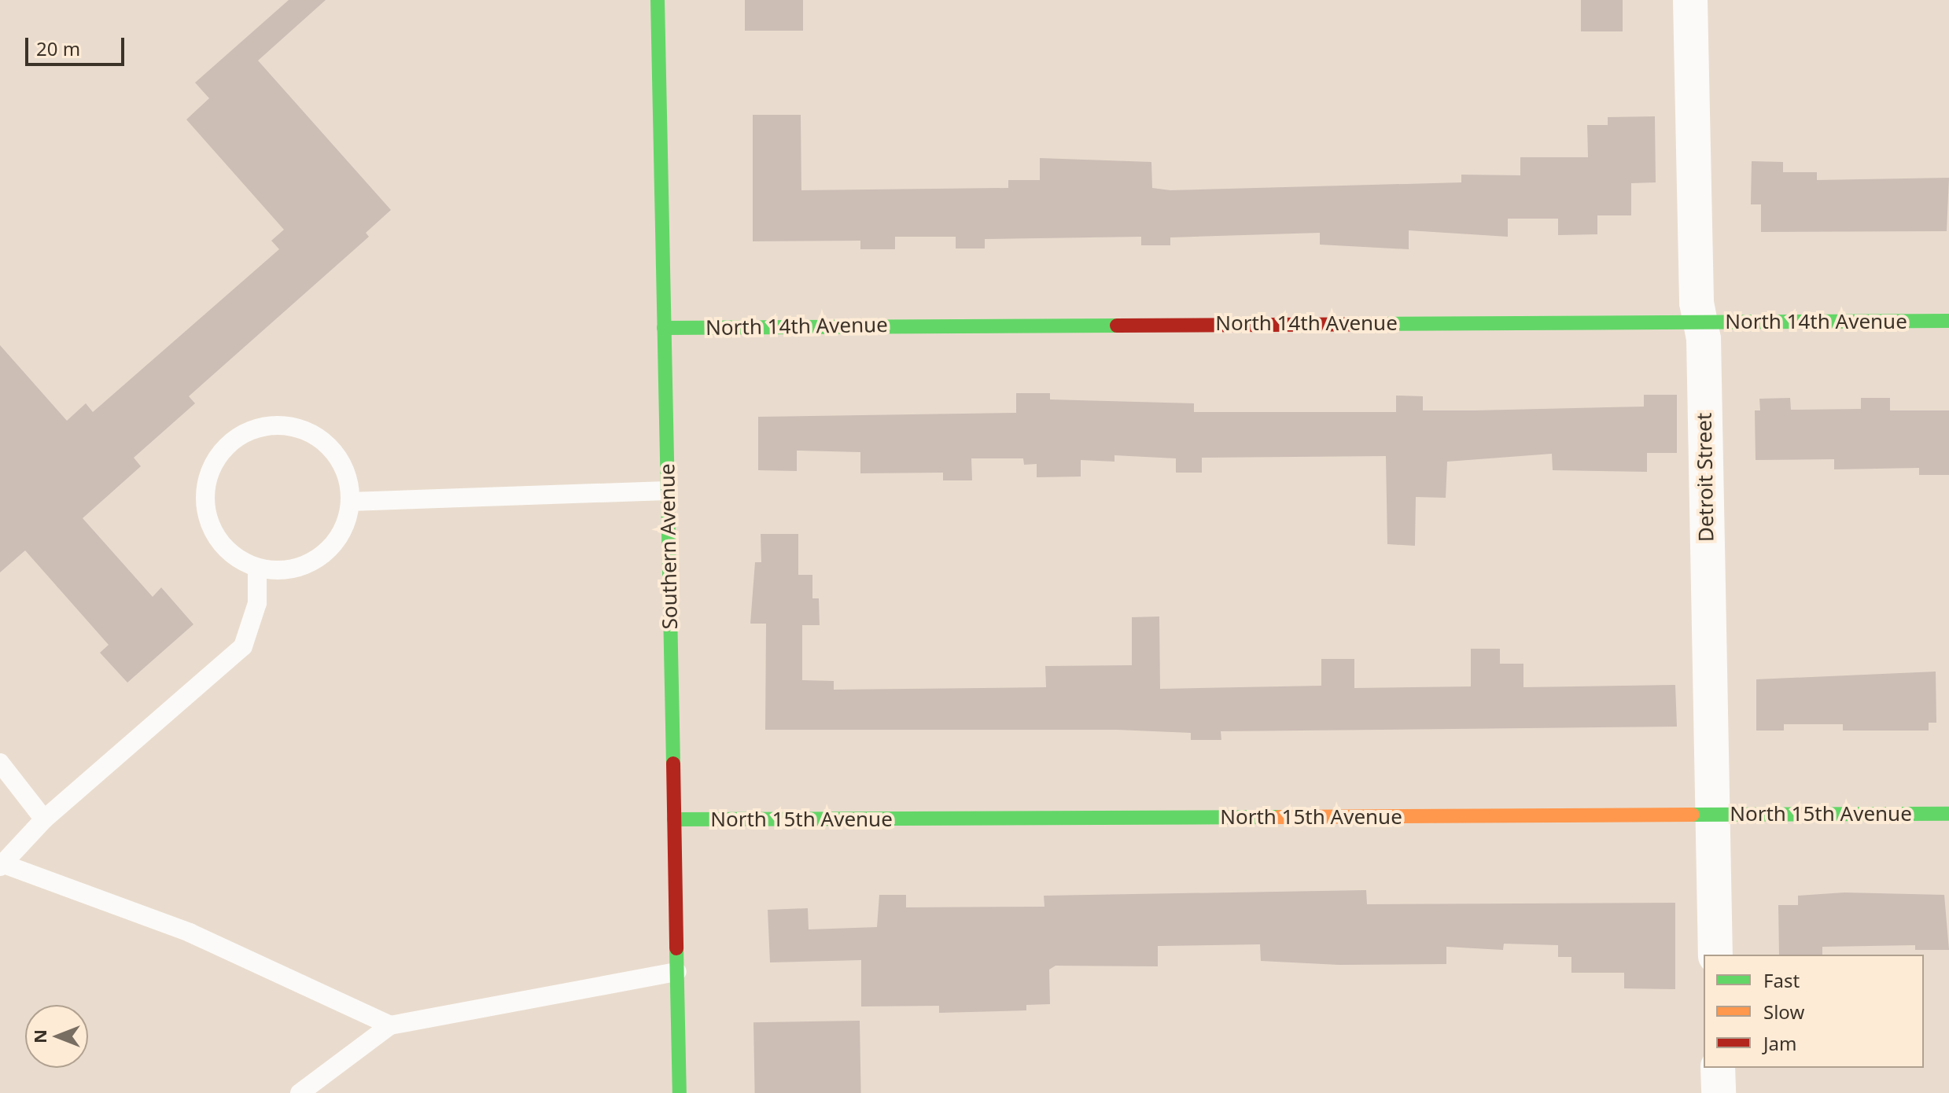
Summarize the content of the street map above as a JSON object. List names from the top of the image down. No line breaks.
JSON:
{"streets":{"street":["North 14th Avenue","Detroit Street","Southern Avenue","North 15th Avenue"]},"crossings":[["North 14th Avenue","Detroit Street"],["North 14th Avenue","Southern Avenue"],["Detroit Street","North 15th Avenue"],["Southern Avenue","North 15th Avenue"]],"legend":["Fast","Slow","Jam"],"scale_bar":"20 m","north":"left"}
